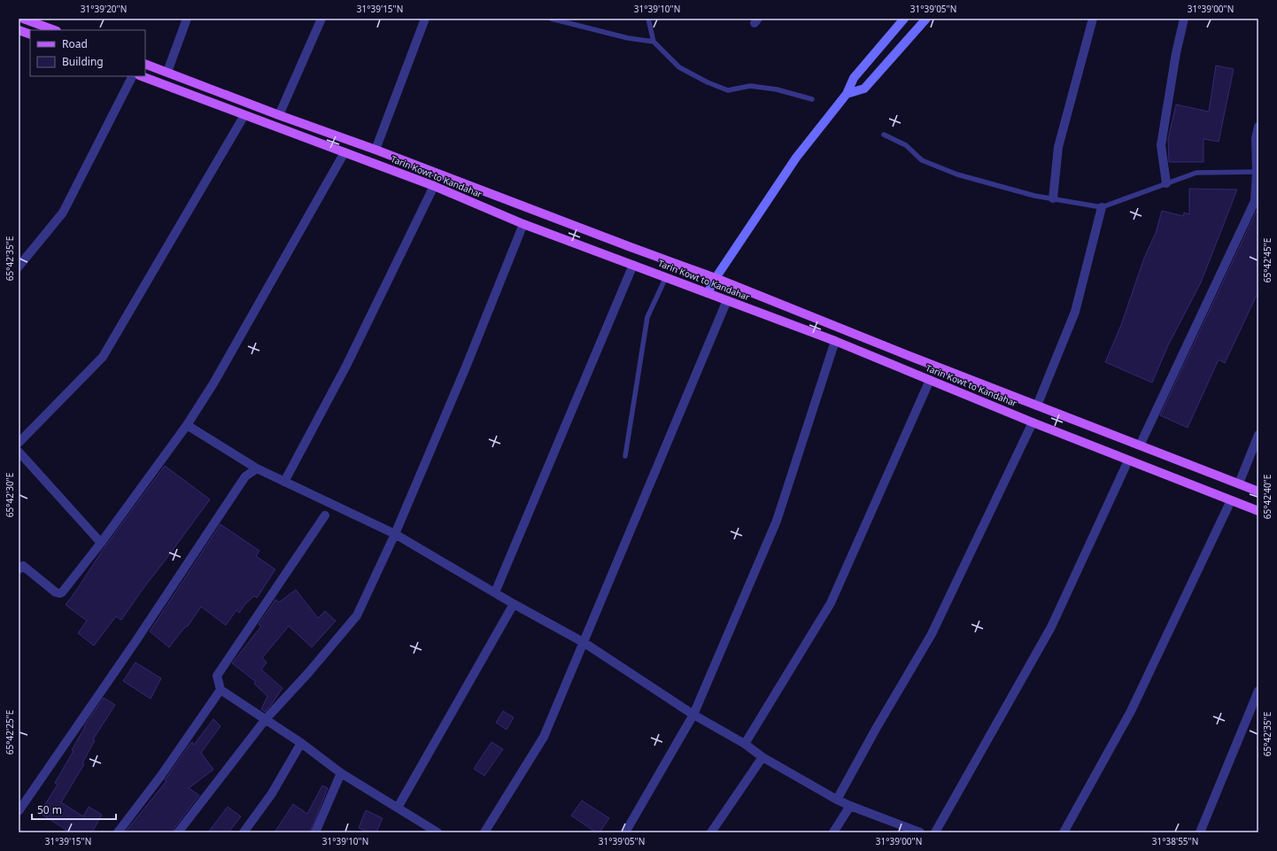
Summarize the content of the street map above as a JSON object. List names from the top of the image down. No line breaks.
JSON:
{"streets":{"main road":["Tarin Kowt to Kandahar"]},"legend":["Road","Building"],"scale_bar":"50 m","coordinates":["31°39'20\"N","31°39'15\"N","31°39'10\"N","31°39'05\"N","31°39'00\"N","65°42'35\"E","65°42'45\"E","65°42'30\"E","65°42'40\"E","65°42'25\"E","31°38'55\"N"]}
